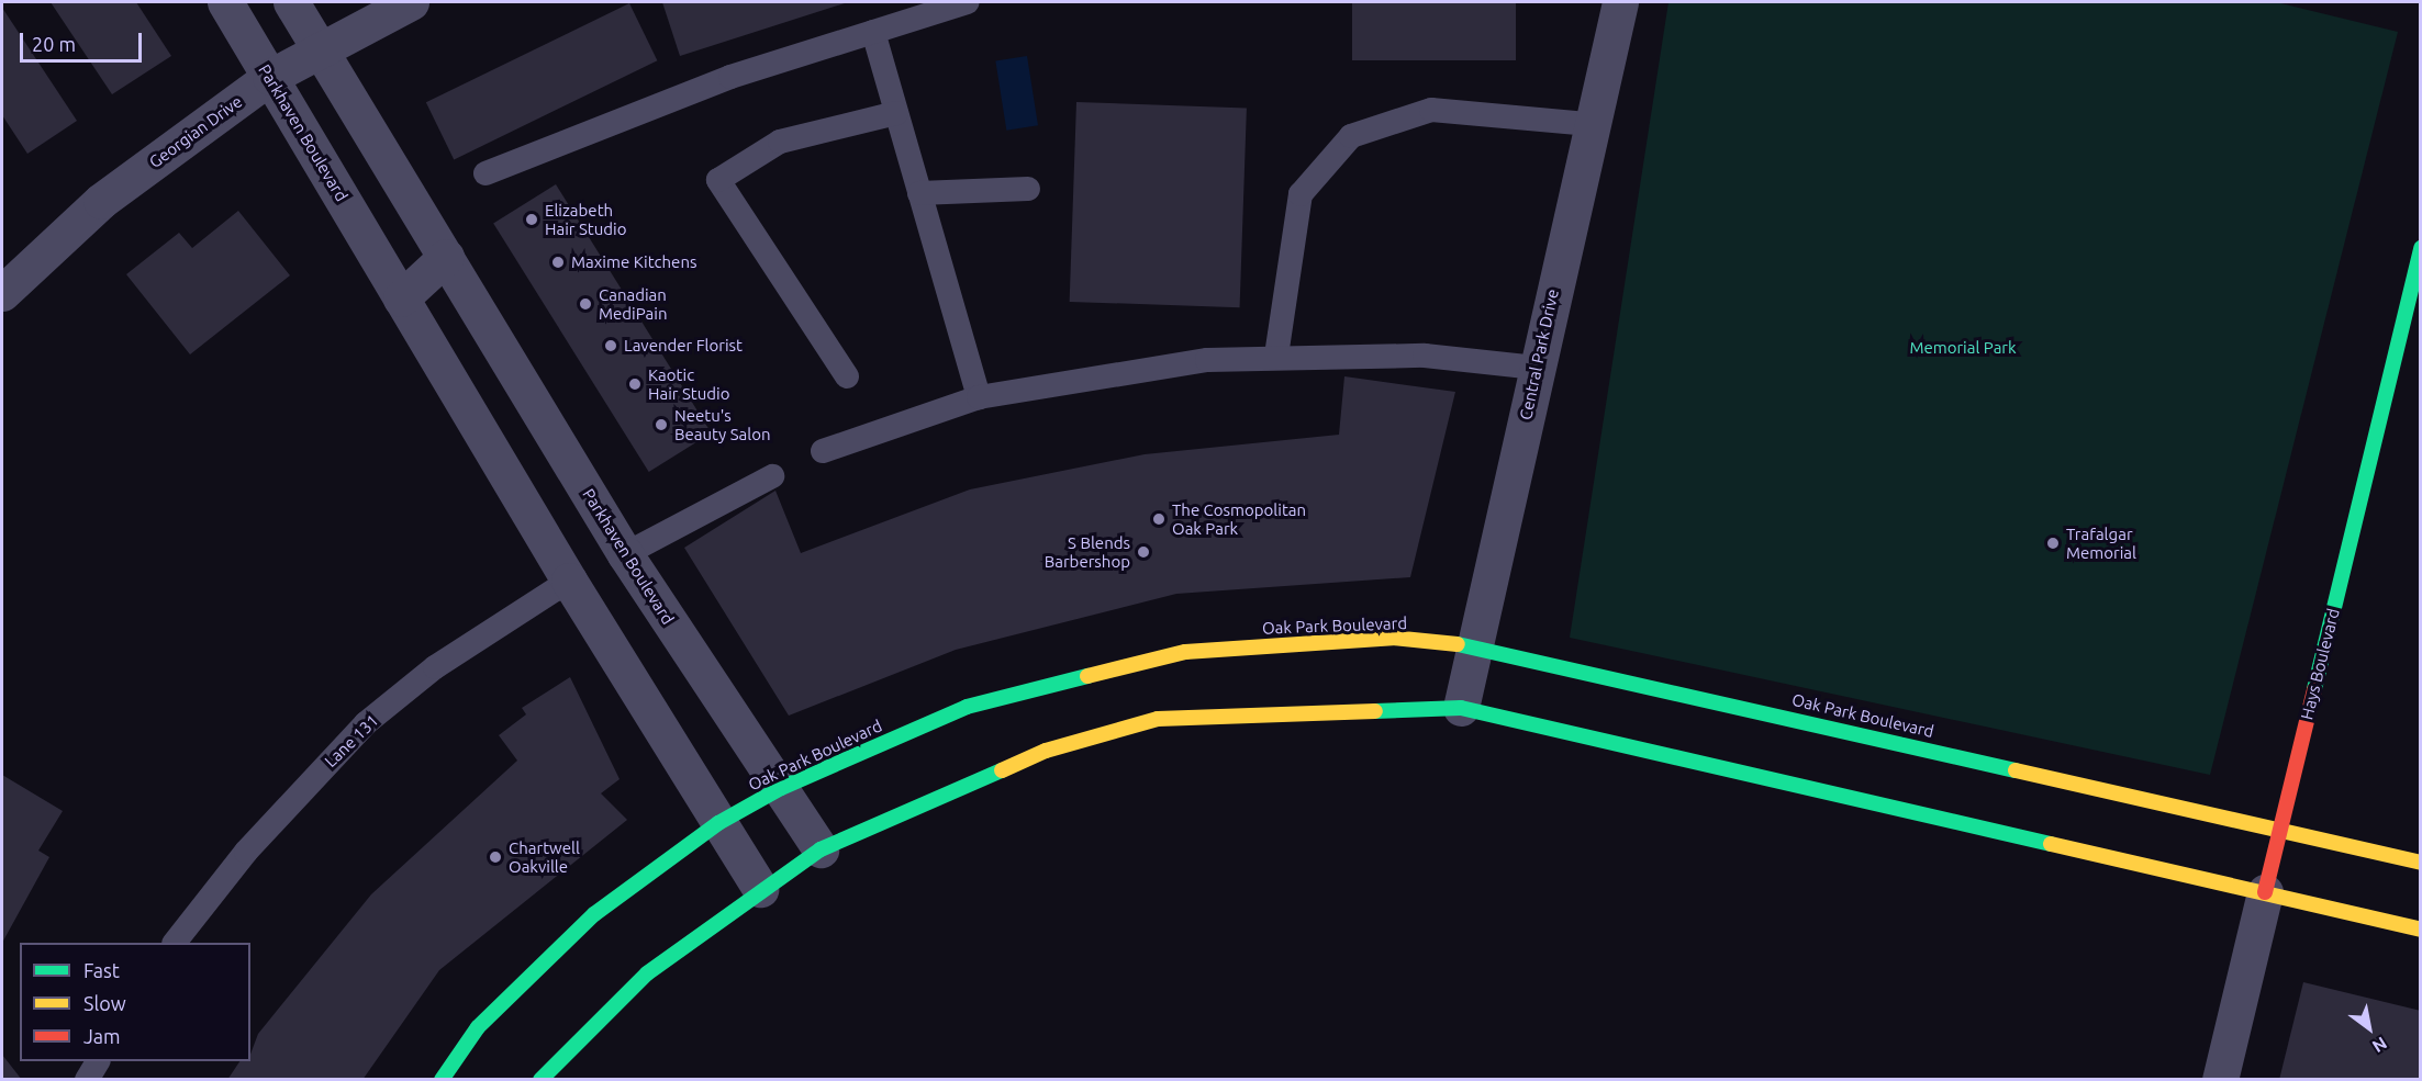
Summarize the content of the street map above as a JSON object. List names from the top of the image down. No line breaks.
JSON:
{"streets":{"street":["Georgian Drive","Parkhaven Boulevard","Central Park Drive","Oak Park Boulevard","Hays Boulevard"],"lane":["Lane 131"]},"crossings":[["Georgian Drive","Parkhaven Boulevard"],["Parkhaven Boulevard","Oak Park Boulevard"],["Parkhaven Boulevard","Lane 131"],["Central Park Drive","Oak Park Boulevard"],["Oak Park Boulevard","Hays Boulevard"]],"parks":["Memorial Park"],"places":["Elizabeth Hair Studio","Maxime Kitchens","Canadian MediPain","Lavender Florist","Kaotic Hair Studio","Neetu's Beauty Salon","The Cosmopolitan Oak Park","Trafalgar Memorial","S Blends Barbershop","Chartwell Oakville"],"legend":["Fast","Slow","Jam"],"scale_bar":"20 m","north":"bottom right"}
